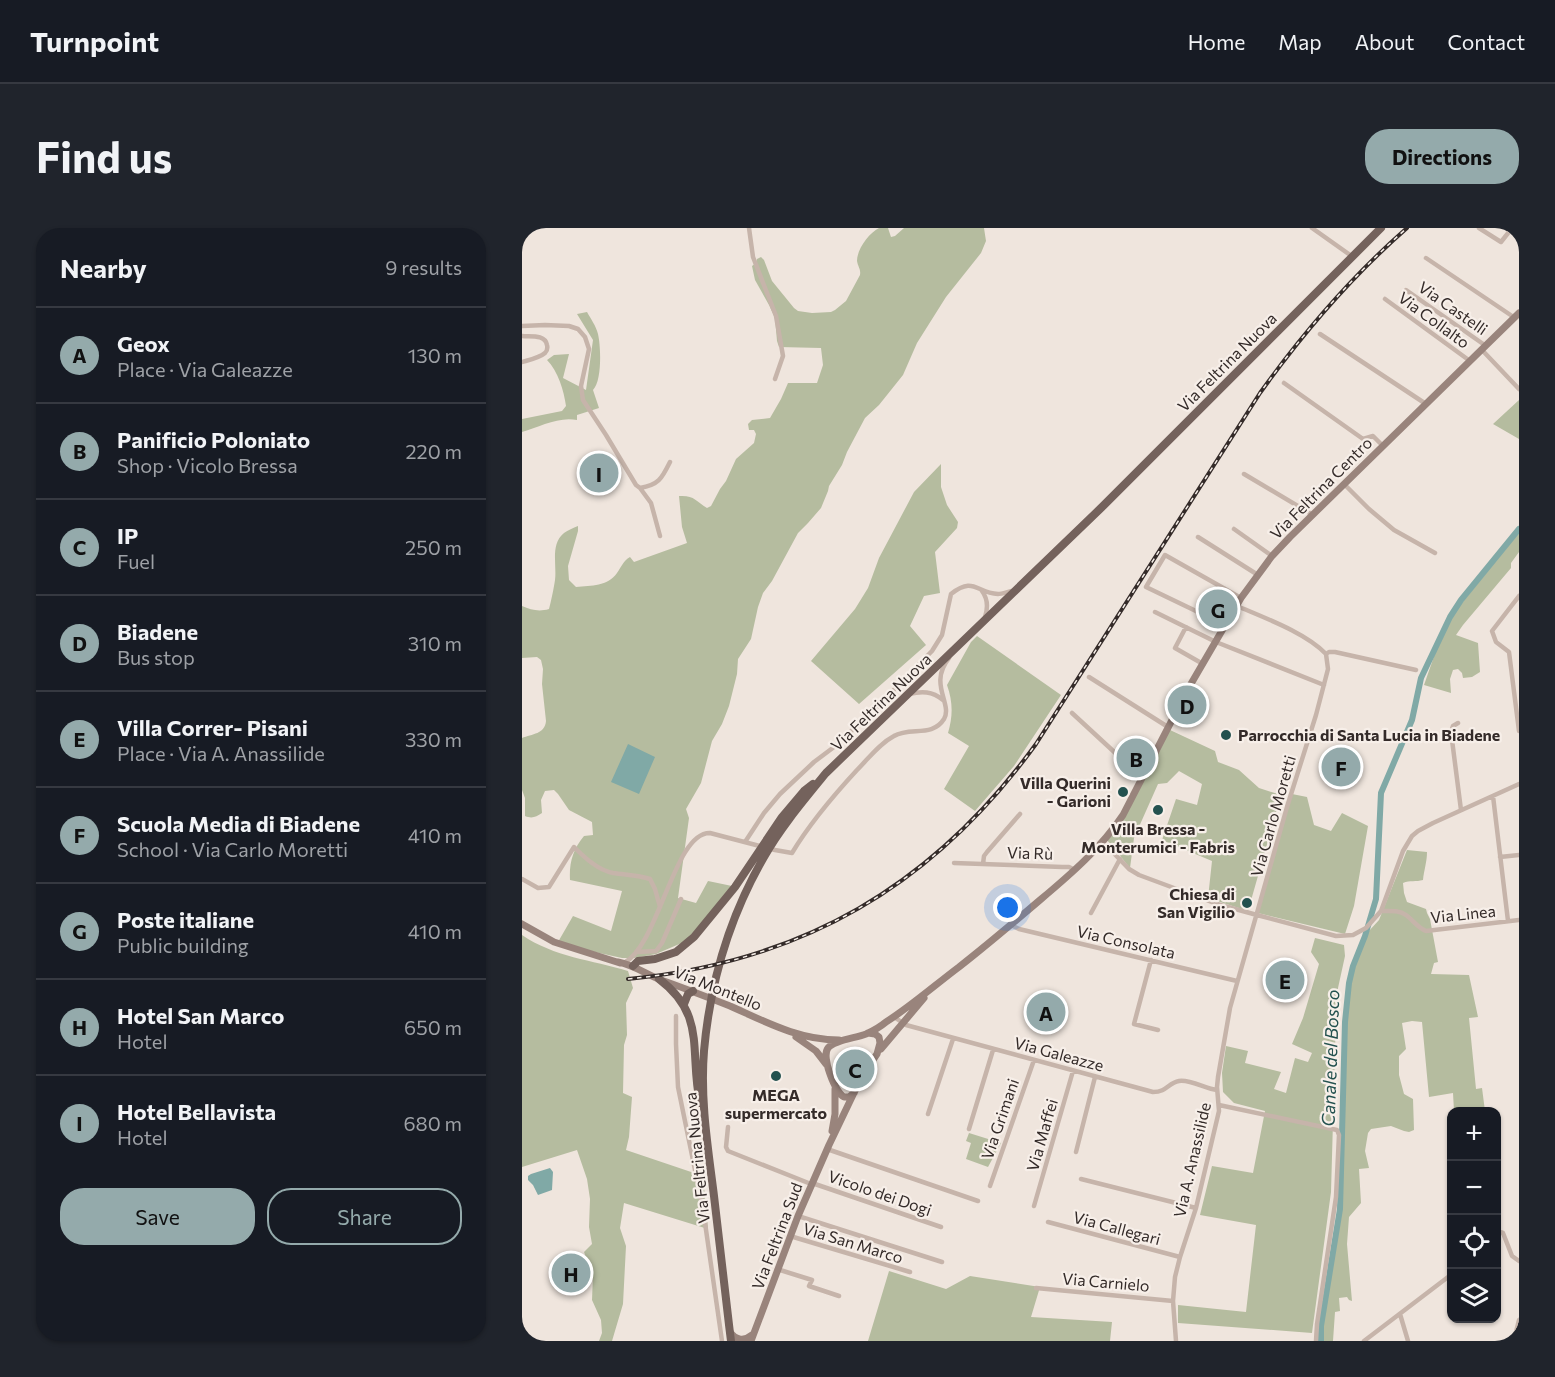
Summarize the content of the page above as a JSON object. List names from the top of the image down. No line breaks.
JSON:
{"streets":{"main road":["Via Feltrina Nuova","Via Feltrina Centro","Via Montello","Via Feltrina Sud"],"street":["Via Castelli","Via Collalto","Via Carlo Moretti","Via Rù","Via Linea","Via Consolata","Via Galeazze","Via Grimani","Via Maffei","Via A. Anassilide","Vicolo dei Dogi","Via Callegari","Via San Marco","Via Carnielo"]},"crossings":[["Via Castelli","Via Feltrina Centro"],["Via Collalto","Via Feltrina Centro"],["Via Feltrina Centro","Via Rù"],["Via Feltrina Centro","Via Consolata"],["Via Feltrina Centro","Via Galeazze"],["Via Carlo Moretti","Via A. Anassilide"],["Via Consolata","Via A. Anassilide"],["Via Galeazze","Via Grimani"],["Via Galeazze","Via Maffei"],["Via Galeazze","Via A. Anassilide"],["Via A. Anassilide","Via Callegari"],["Via A. Anassilide","Via Carnielo"],["Vicolo dei Dogi","Via Feltrina Sud"],["Via Feltrina Sud","Via San Marco"]],"water":["Canale del Bosco"],"places":["Parrocchia di Santa Lucia in Biadene","Villa Querini - Garioni","Villa Bressa - Monterumici - Fabris","Chiesa di San Vigilio","MEGA supermercato"],"page":{"header":"Turnpoint","nav":["Home","Map","About","Contact"],"buttons":["Directions",["Save","Share"]],"title":"Find us","heading":["Nearby","9 results"],"list":[{"mark":"A","name":"Geox","note":"Place · Via Galeazze","value":"130 m"},{"mark":"B","name":"Panificio Poloniato","note":"Shop · Vicolo Bressa","value":"220 m"},{"mark":"C","name":"IP","note":"Fuel","value":"250 m"},{"mark":"D","name":"Biadene","note":"Bus stop","value":"310 m"},{"mark":"E","name":"Villa Correr- Pisani","note":"Place · Via A. Anassilide","value":"330 m"},{"mark":"F","name":"Scuola Media di Biadene","note":"School · Via Carlo Moretti","value":"410 m"},{"mark":"G","name":"Poste italiane","note":"Public building","value":"410 m"},{"mark":"H","name":"Hotel San Marco","note":"Hotel","value":"650 m"},{"mark":"I","name":"Hotel Bellavista","note":"Hotel","value":"680 m"}],"pins":["I","G","D","B","F","E","A","C","H"],"map_buttons":["+","−"]}}
